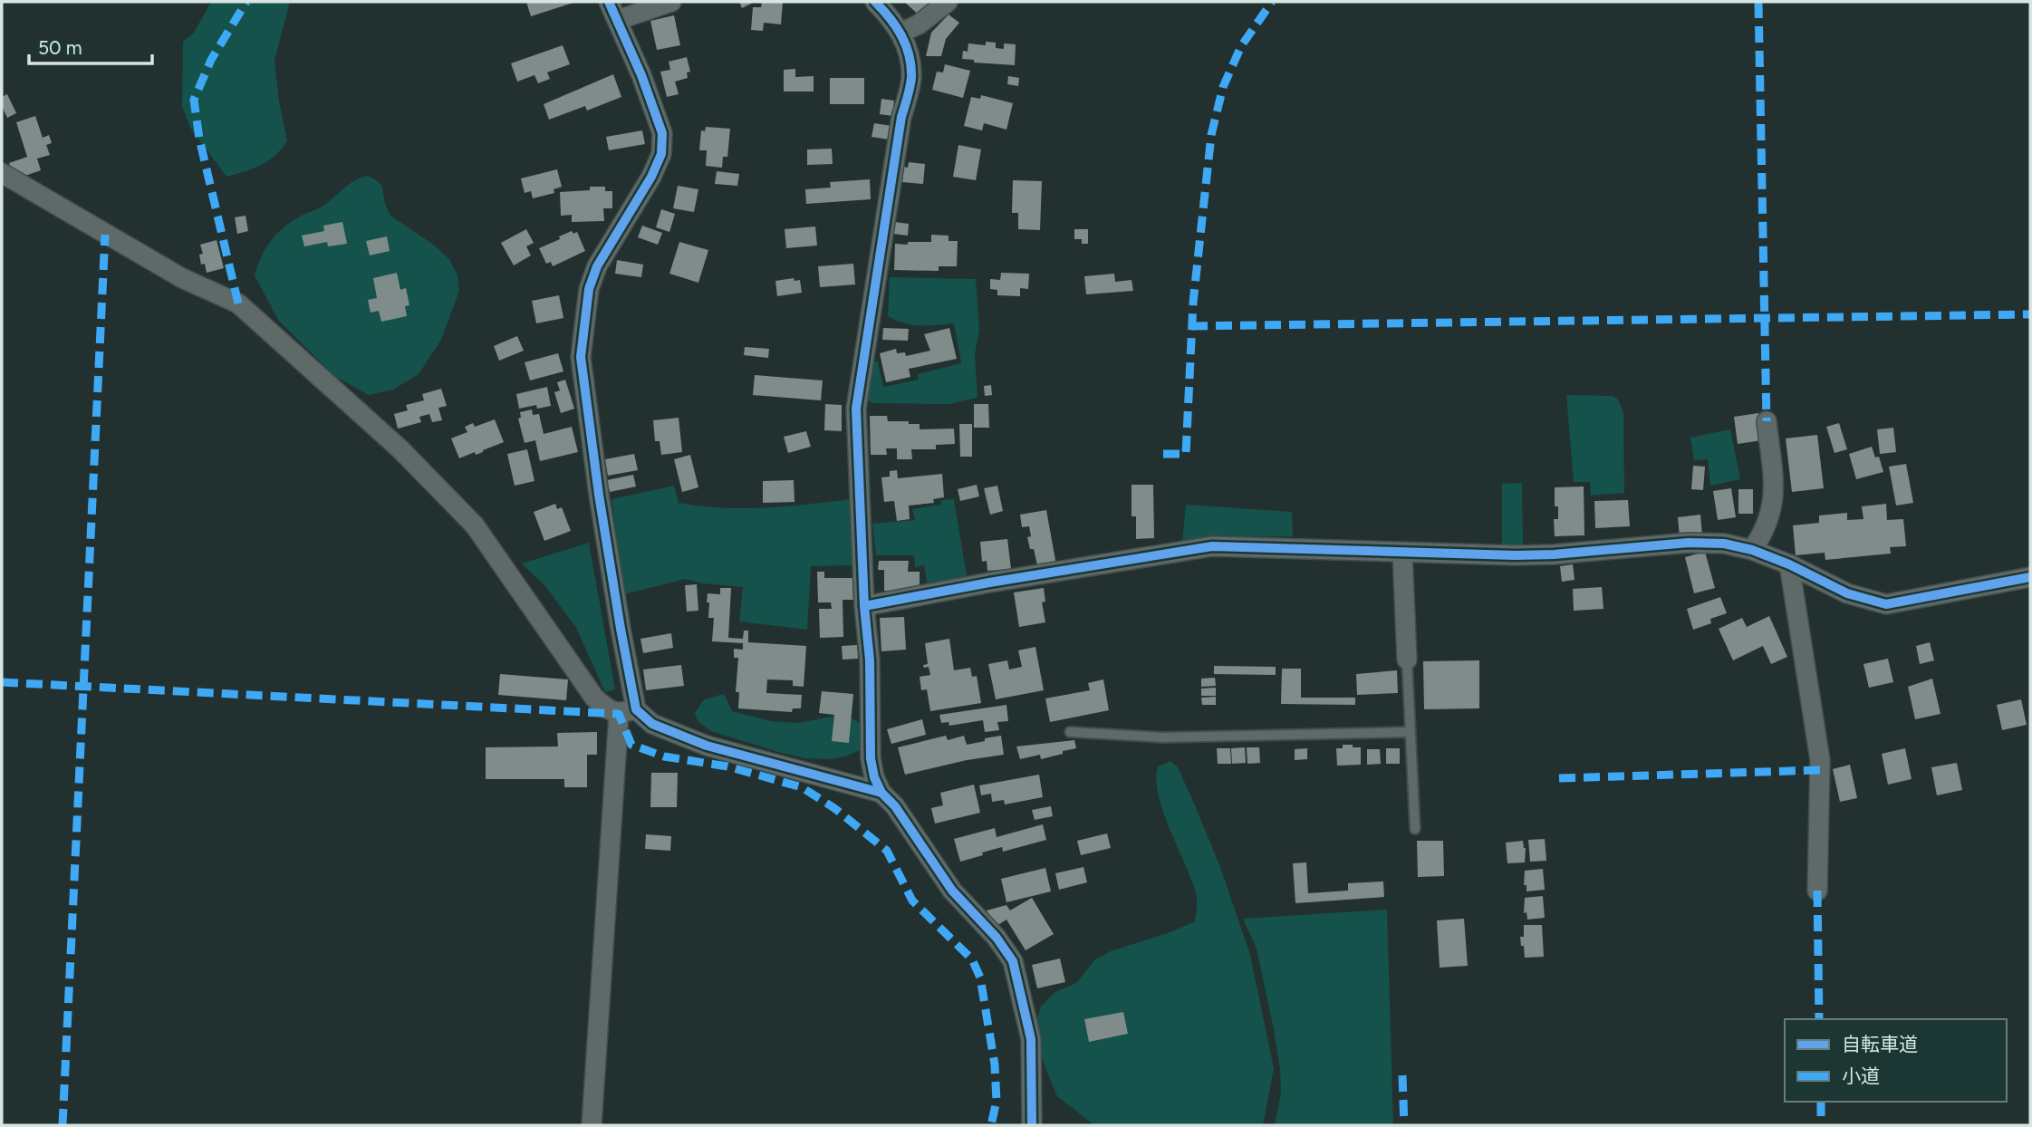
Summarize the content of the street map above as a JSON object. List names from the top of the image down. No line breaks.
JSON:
{"legend":["自転車道","小道"],"scale_bar":"50 m"}
